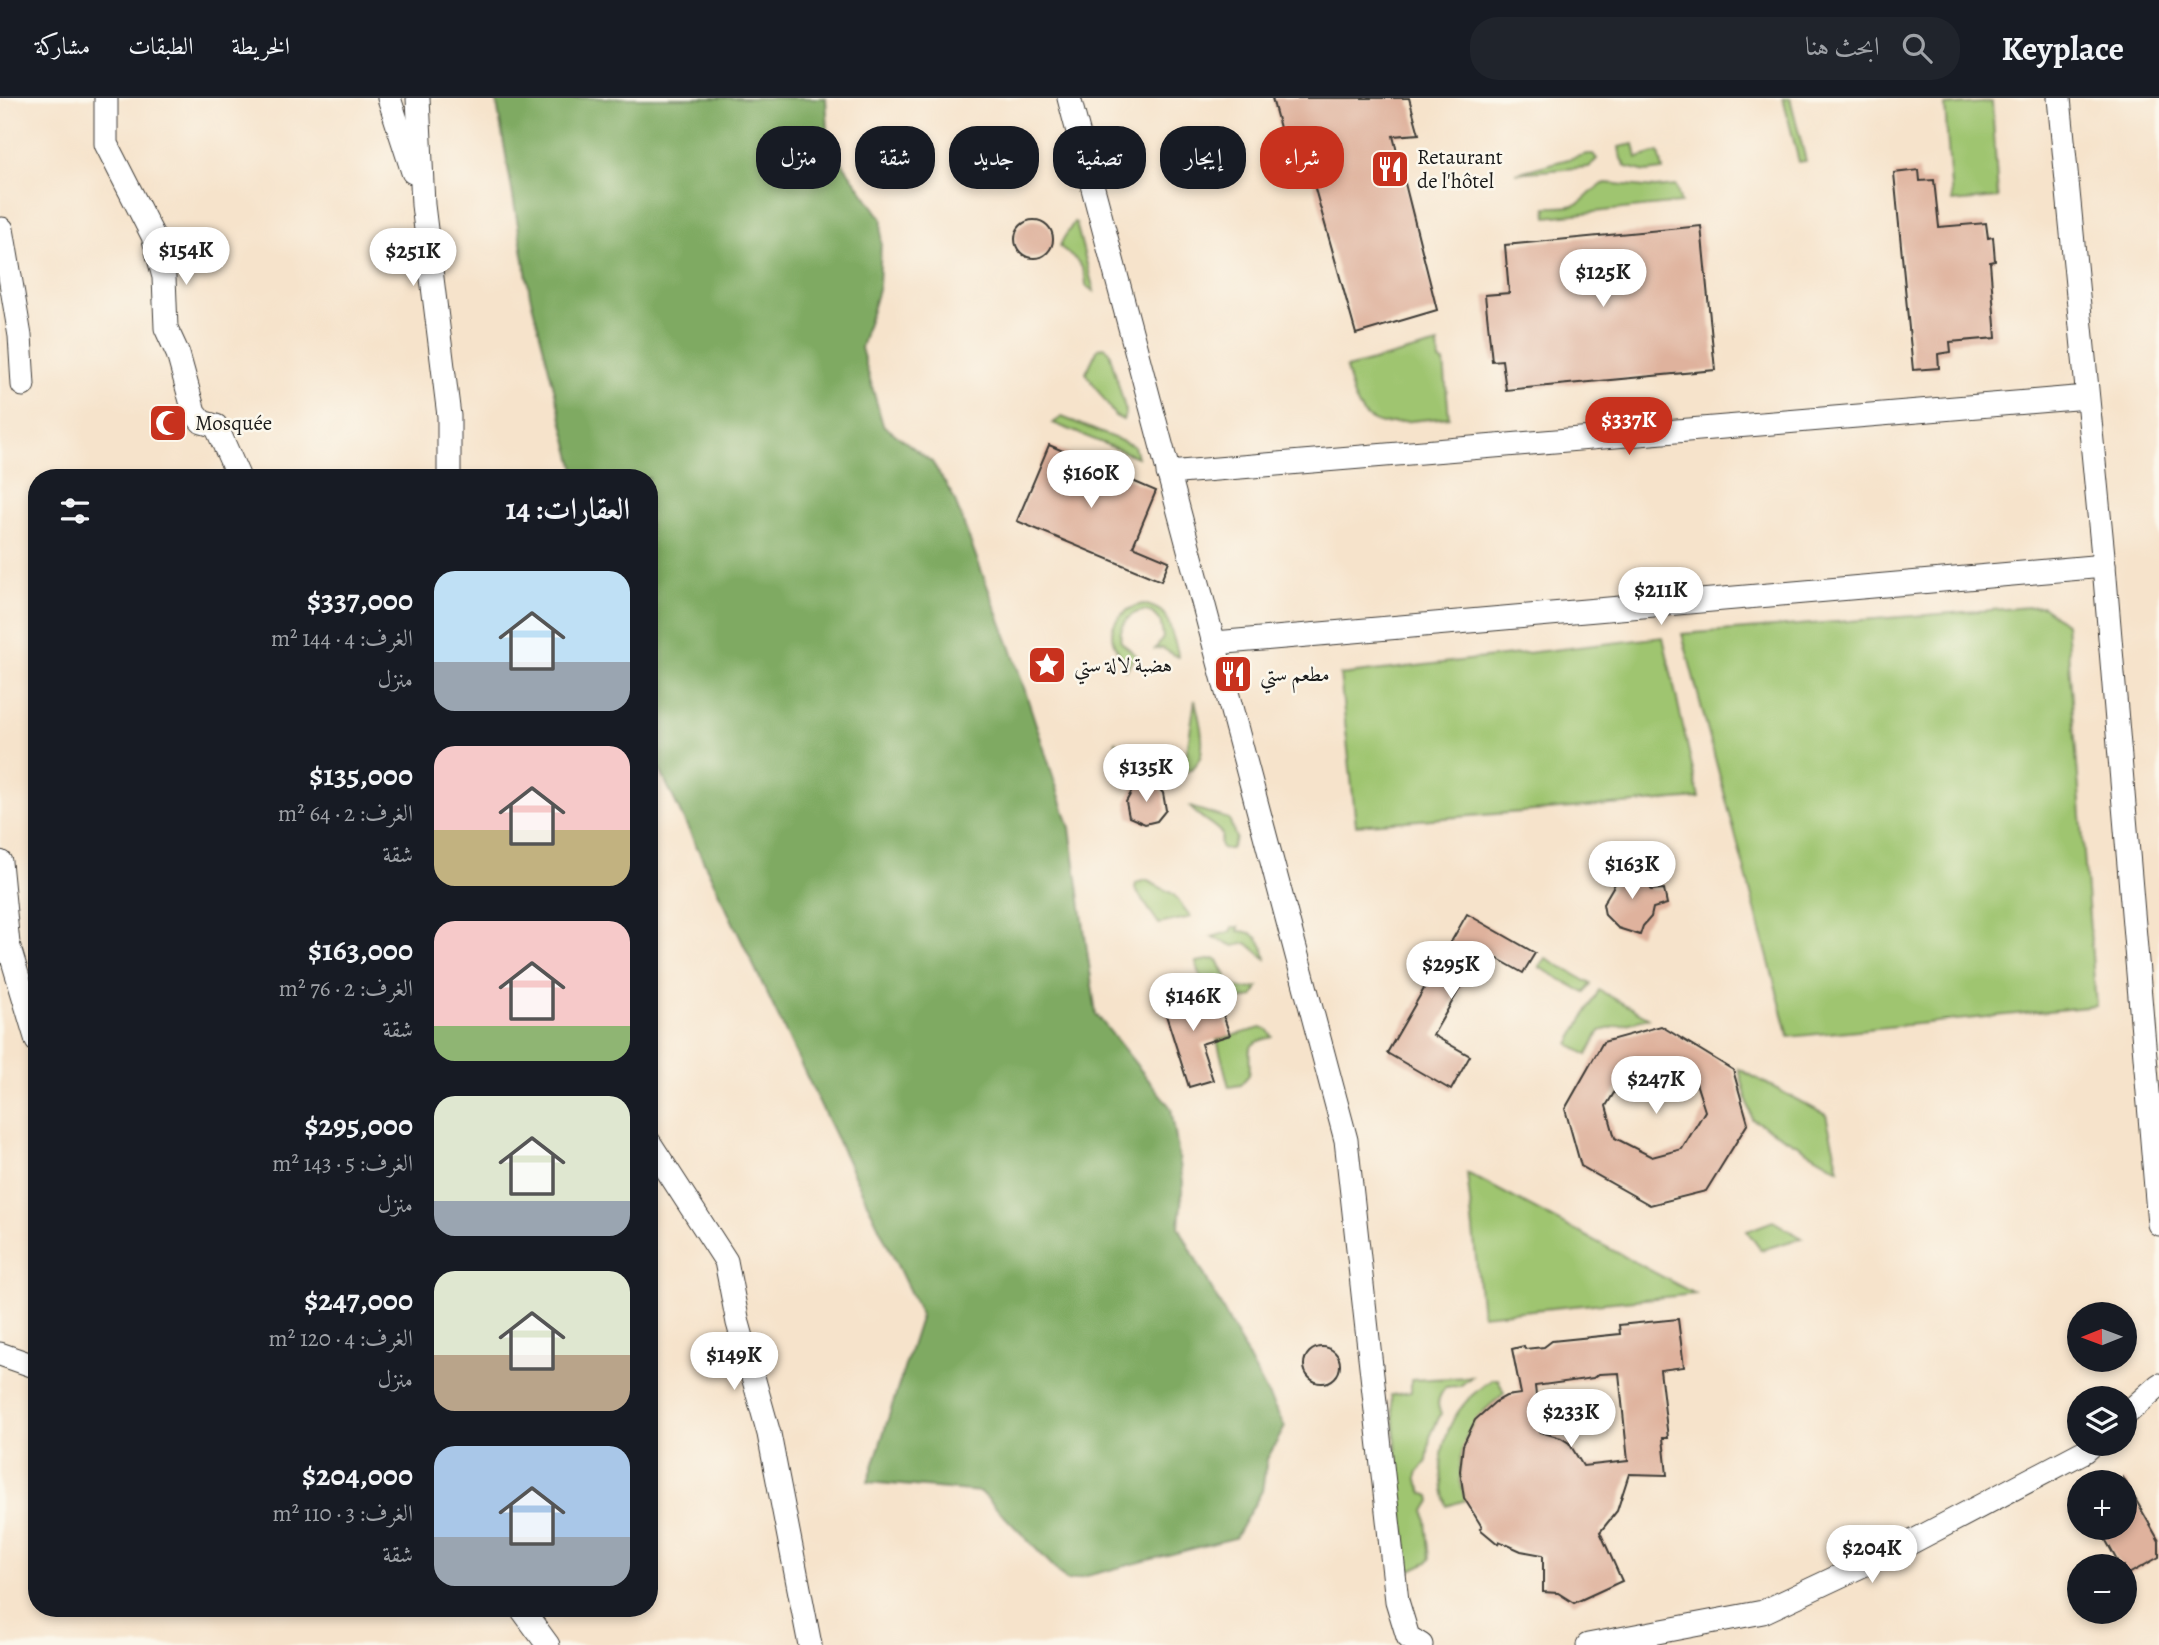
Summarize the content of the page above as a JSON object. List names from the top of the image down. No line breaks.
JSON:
{"places":{"restaurant":["Retaurant de l'hôtel","مطعم ستي"],"mosque":["Mosquée"],"place":["هضبة لالة ستي"]},"north":"left","page":{"header":"Keyplace","search":"ابحث هنا","nav":["الخريطة","الطبقات","مشاركة"],"chip":["شراء","إيجار","تصفية","جديد","شقة","منزل"],"price":["$154K","$251K","$125K","$337K","$160K","$211K","$135K","$163K","$295K","$146K","$247K","$149K","$233K","$204K"],"heading":"العقارات: 14","list":[{"name":"$337,000","note":"الغرف: 4 · 144 m² · منزل"},{"name":"$135,000","note":"الغرف: 2 · 64 m² · شقة"},{"name":"$163,000","note":"الغرف: 2 · 76 m² · شقة"},{"name":"$295,000","note":"الغرف: 5 · 143 m² · منزل"},{"name":"$247,000","note":"الغرف: 4 · 120 m² · منزل"},{"name":"$204,000","note":"الغرف: 3 · 110 m² · شقة"}],"map_buttons":["+","−"]}}
